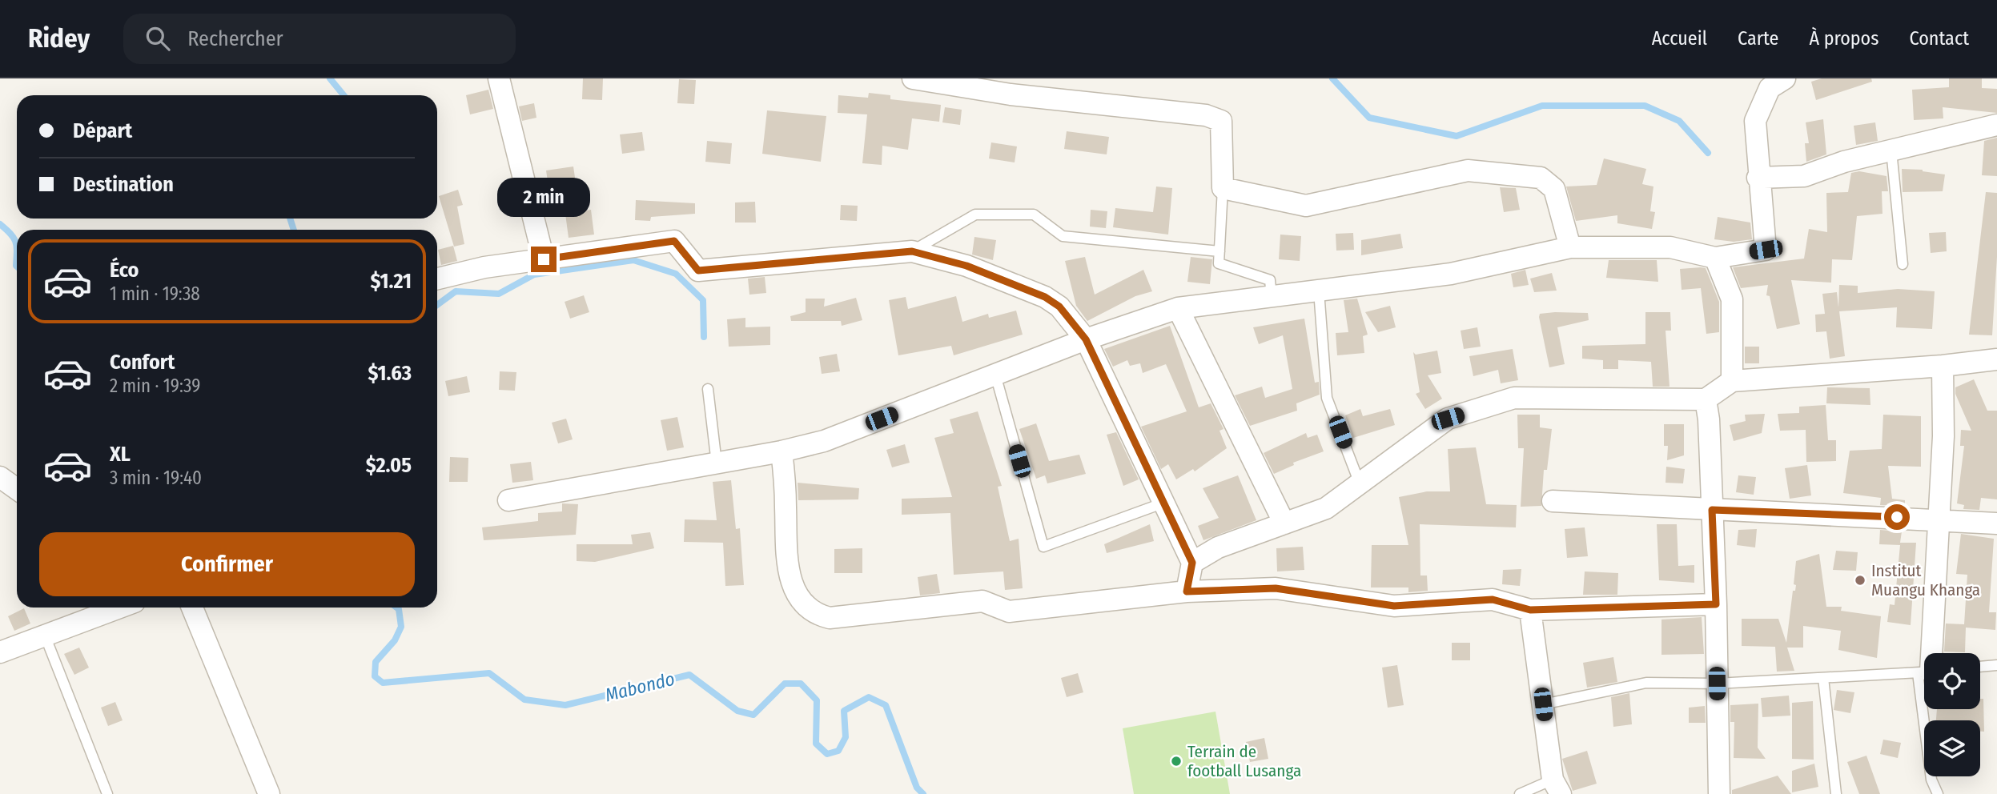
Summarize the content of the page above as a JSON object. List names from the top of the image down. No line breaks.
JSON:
{"water":["Mabondo"],"places":["Institut Muangu Khanga","Terrain de football Lusanga"],"page":{"header":"Ridey","search":"Rechercher","nav":["Accueil","Carte","À propos","Contact"],"banner":["Départ","Destination"],"bubble":"2 min","list":[{"name":"Éco","note":"1 min · 19:38","value":"$1.21"},{"name":"Confort","note":"2 min · 19:39","value":"$1.63"},{"name":"XL","note":"3 min · 19:40","value":"$2.05"}],"buttons":"Confirmer"}}
